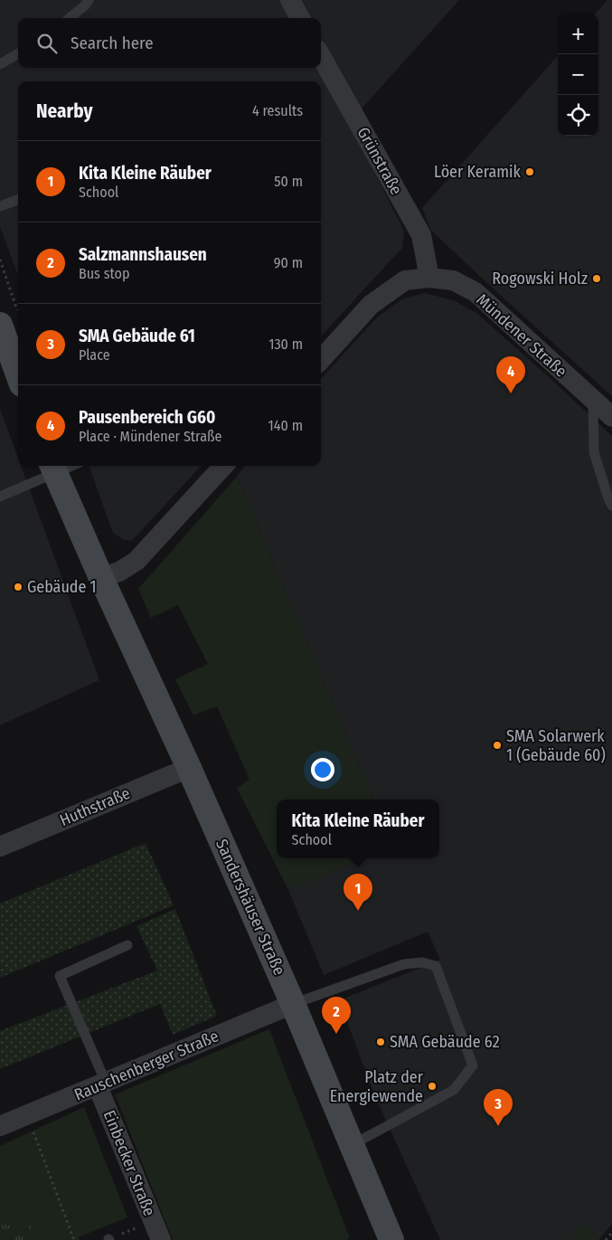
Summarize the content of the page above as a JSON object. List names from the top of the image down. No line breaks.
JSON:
{"streets":{"main road":["Sandershäuser Straße"],"street":["Grünstraße","Mündener Straße","Huthstraße","Rauschenberger Straße","Einbecker Straße"]},"crossings":[["Grünstraße","Mündener Straße"],["Huthstraße","Sandershäuser Straße"],["Sandershäuser Straße","Rauschenberger Straße"],["Rauschenberger Straße","Einbecker Straße"]],"places":["Löer Keramik","Rogowski Holz","Gebäude 1","SMA Solarwerk 1 (Gebäude 60)","SMA Gebäude 62","Platz der Energiewende"],"page":{"map_buttons":["+","−"],"search":"Search here","heading":["Nearby","4 results"],"list":[{"mark":"1","name":"Kita Kleine Räuber","note":"School","value":"50 m"},{"mark":"2","name":"Salzmannshausen","note":"Bus stop","value":"90 m"},{"mark":"3","name":"SMA Gebäude 61","note":"Place","value":"130 m"},{"mark":"4","name":"Pausenbereich G60","note":"Place · Mündener Straße","value":"140 m"}],"pins":["4","1","2","3"],"popup":["Kita Kleine Räuber","School"]}}
